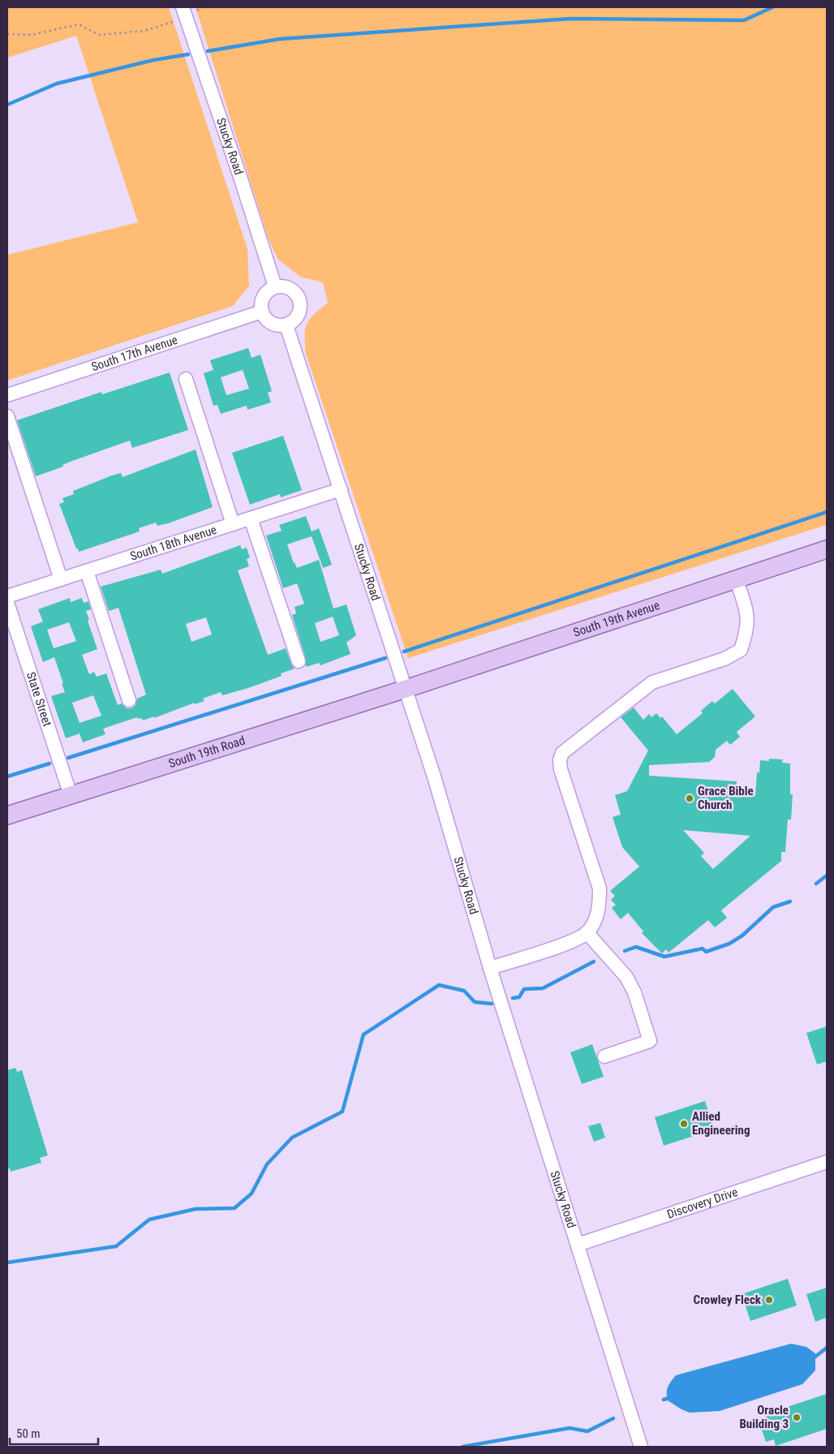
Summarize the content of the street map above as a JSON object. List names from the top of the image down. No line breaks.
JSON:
{"streets":{"main road":["South 19th Avenue","South 19th Road"],"street":["Stucky Road","South 17th Avenue","South 18th Avenue","State Street","Discovery Drive"]},"crossings":[["Stucky Road","South 17th Avenue"],["Stucky Road","South 18th Avenue"],["Stucky Road","South 19th Avenue"],["Stucky Road","South 19th Road"],["Stucky Road","Discovery Drive"],["South 19th Avenue","South 19th Road"],["State Street","South 19th Road"]],"places":["Grace Bible Church","Allied Engineering","Crowley Fleck","Oracle Building 3"],"scale_bar":"50 m"}
